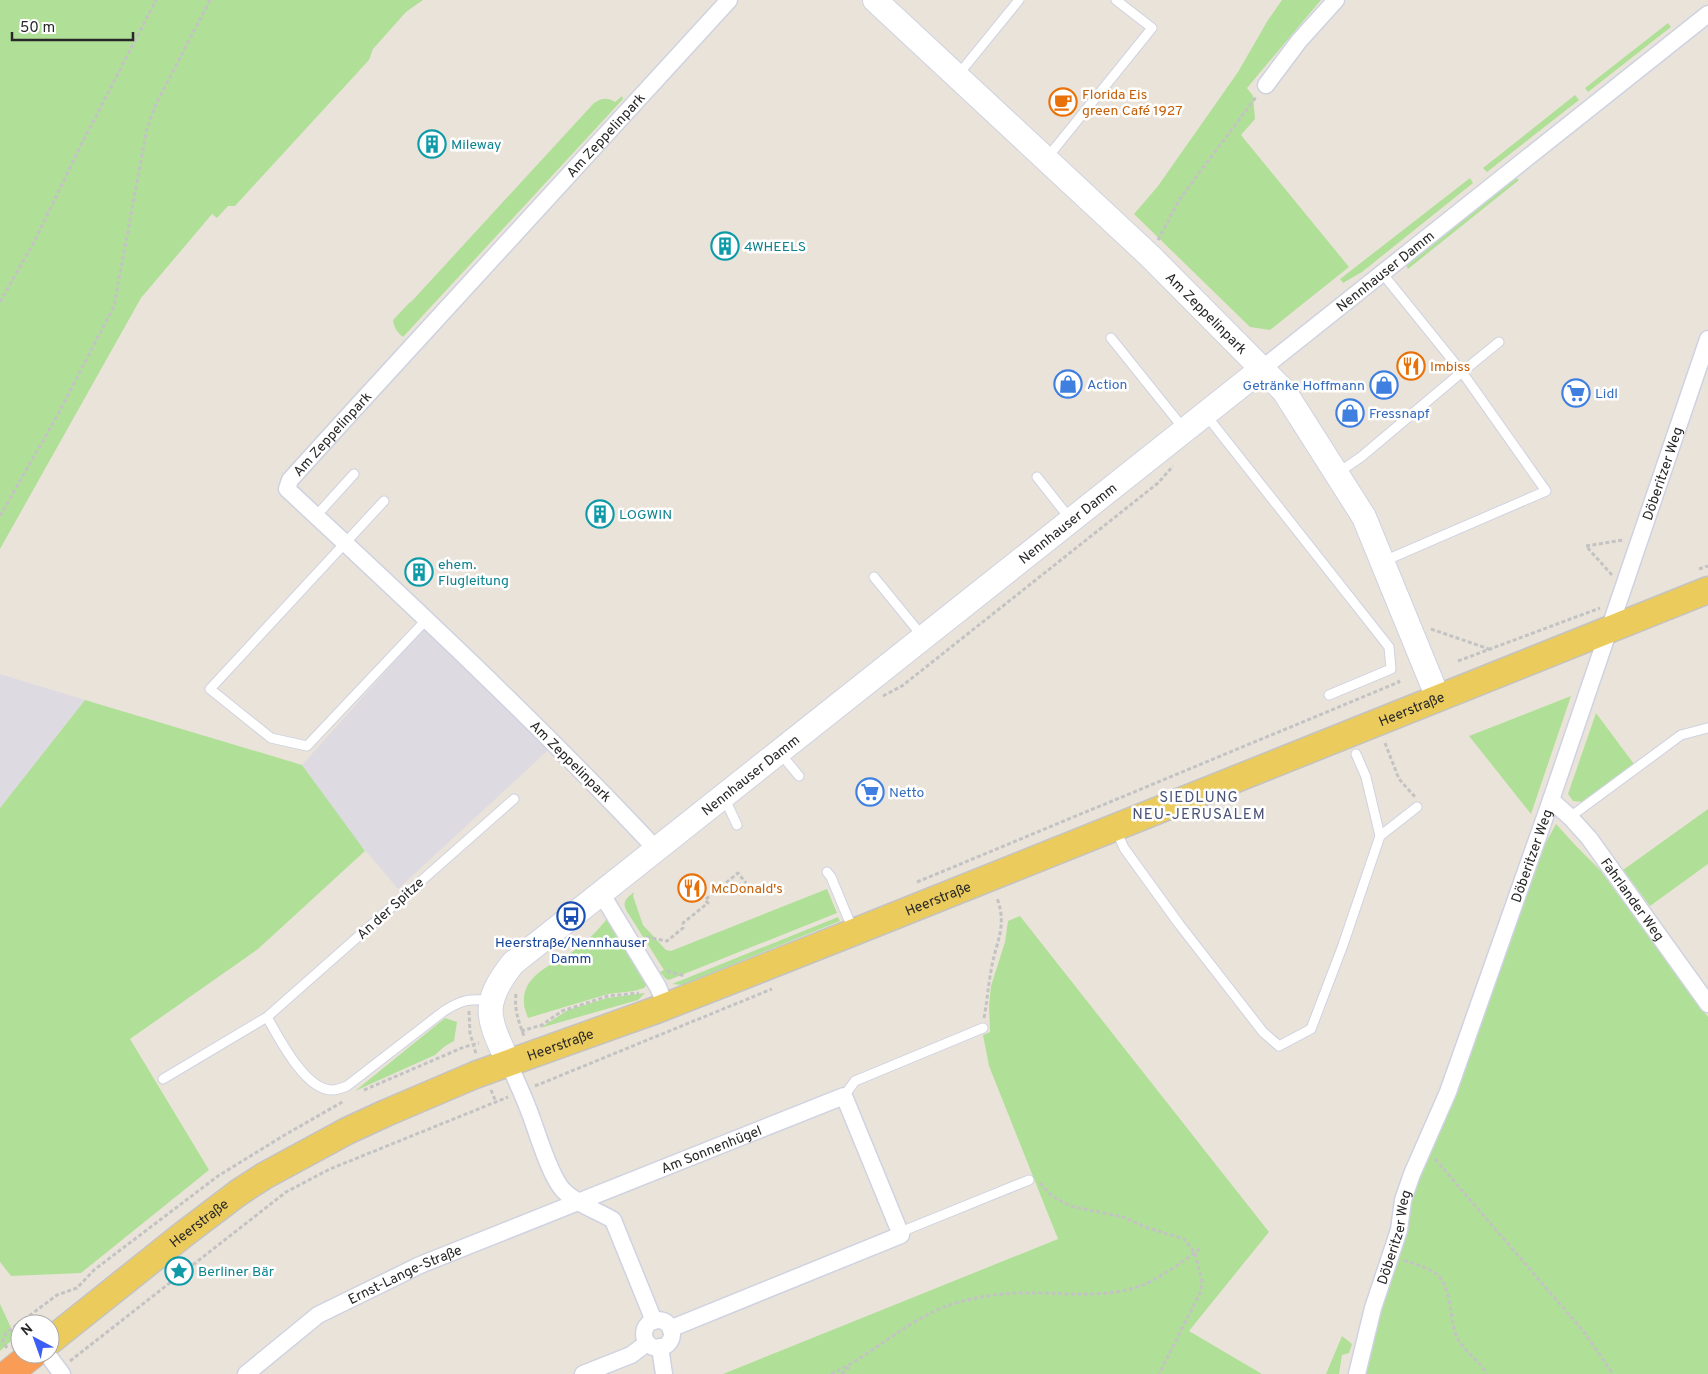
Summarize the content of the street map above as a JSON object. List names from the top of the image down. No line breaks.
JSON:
{"streets":{"main road":["Am Zeppelinpark","Nennhauser Damm","Heerstraße"],"street":["Döberitzer Weg","Fahrlander Weg","Am Sonnenhügel","Ernst-Lange-Straße"],"lane":["An der Spitze"]},"crossings":[["Am Zeppelinpark","Nennhauser Damm"],["Am Zeppelinpark","Heerstraße"],["Nennhauser Damm","Heerstraße"],["Döberitzer Weg","Heerstraße"],["Döberitzer Weg","Fahrlander Weg"],["Am Sonnenhügel","Ernst-Lange-Straße"]],"districts":["SIEDLUNG NEU-JERUSALEM"],"places":{"cafe":["Florida Eis green Café 1927"],"building":["Mileway","4WHEELS","LOGWIN","ehem. Flugleitung"],"restaurant":["Imbiss","McDonald's"],"shop":["Action","Getränke Hoffmann","Fressnapf"],"supermarket":["Lidl","Netto"],"bus stop":["Heerstraße/Nennhauser Damm"],"place":["Berliner Bär"]},"scale_bar":"50 m","north":"top left"}
